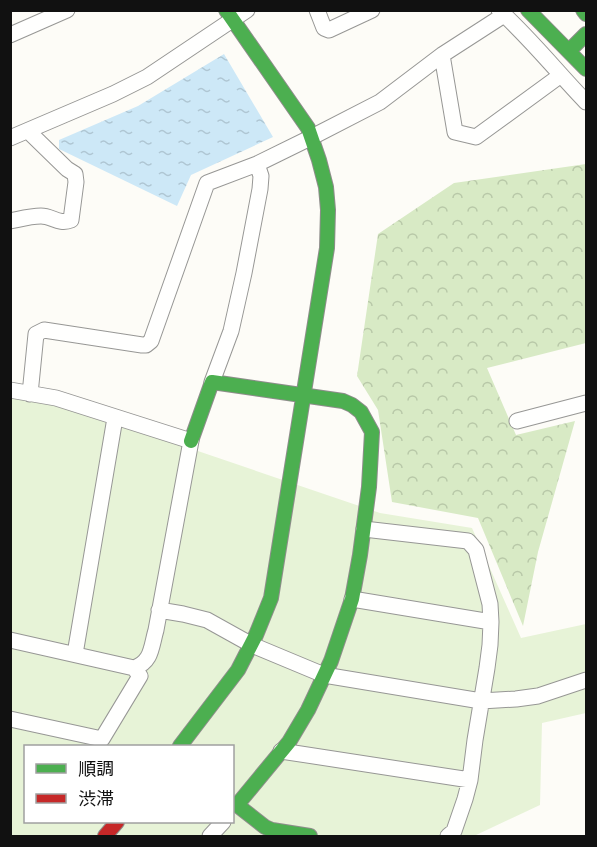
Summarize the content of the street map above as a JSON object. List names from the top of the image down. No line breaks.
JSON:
{"legend":["順調","渋滞"]}
